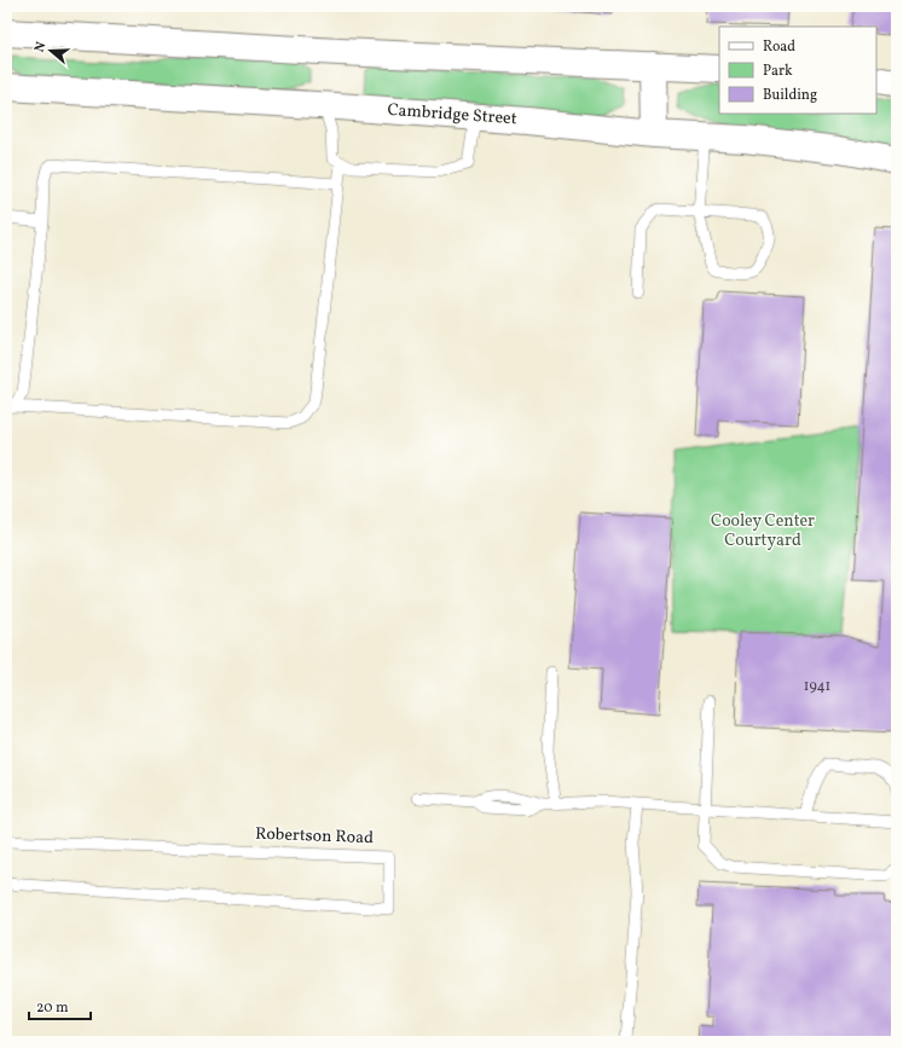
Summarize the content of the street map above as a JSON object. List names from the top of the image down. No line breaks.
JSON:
{"streets":{"street":["Cambridge Street"],"lane":["Robertson Road"]},"parks":["Cooley Center Courtyard"],"house_numbers":["1941"],"legend":["Road","Park","Building"],"scale_bar":"20 m","north":"left"}
